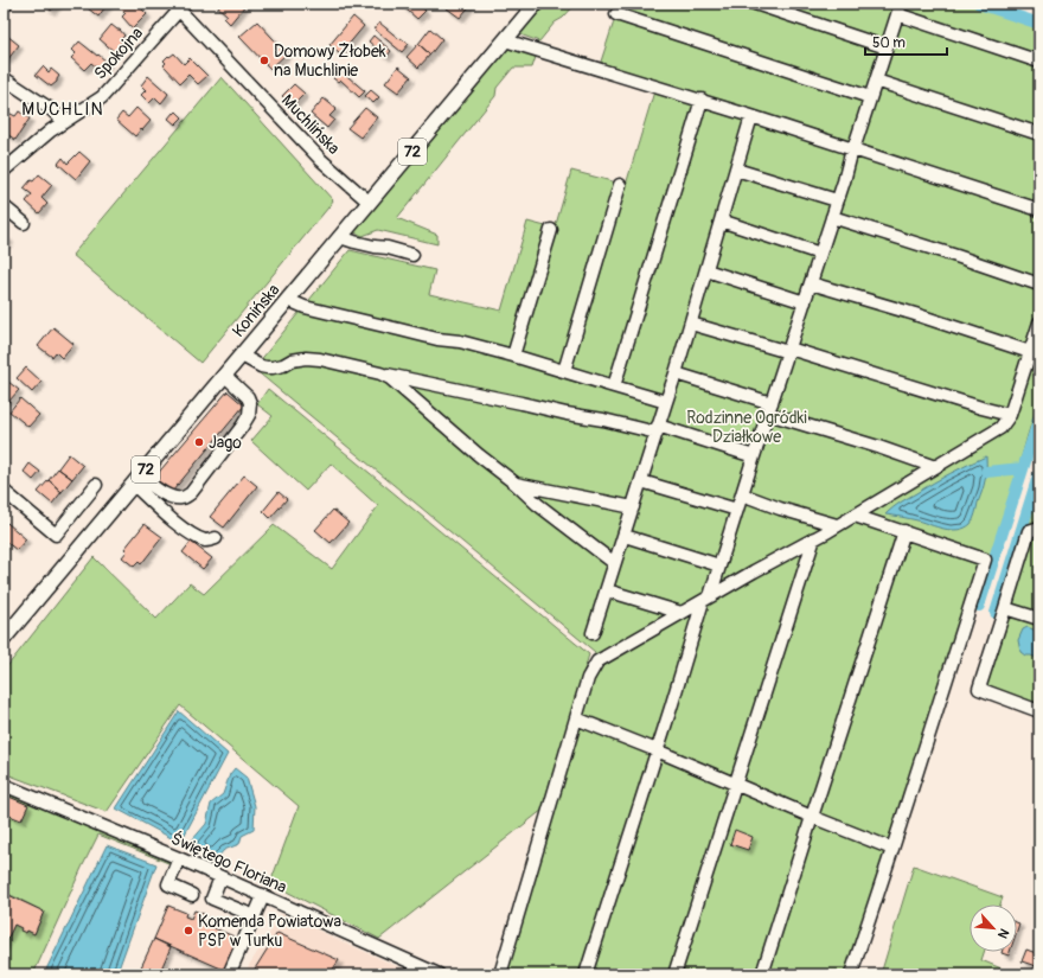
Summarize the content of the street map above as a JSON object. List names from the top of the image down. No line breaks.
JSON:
{"streets":{"main road":["72","Konińska"],"street":["Spokojna","Muchlińska","Świętego Floriana"]},"crossings":[["Spokojna","Muchlińska"],["Muchlińska","Konińska"]],"districts":["MUCHLIN"],"parks":["Rodzinne Ogródki Działkowe"],"places":["Domowy Żłobek na Muchlinie","Jago","Komenda Powiatowa PSP w Turku"],"scale_bar":"50 m","north":"bottom right"}
